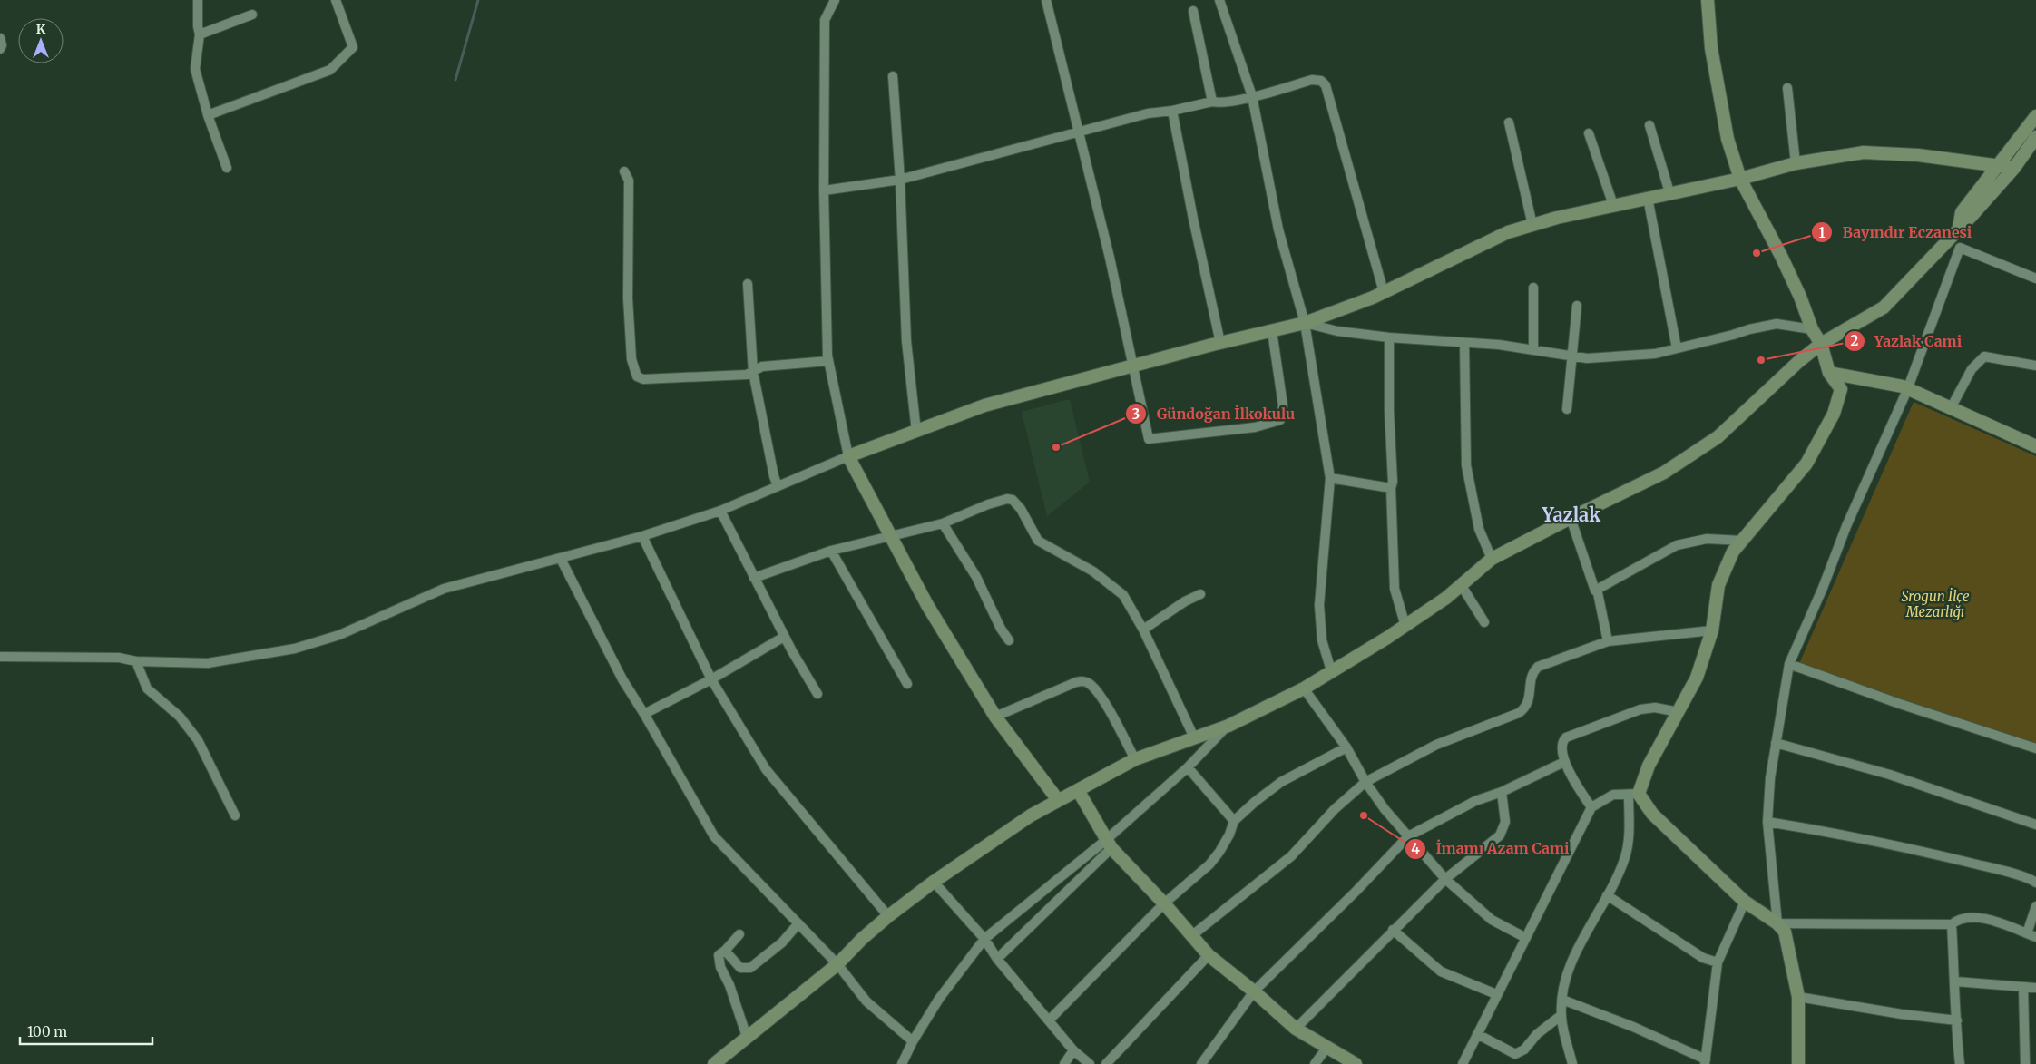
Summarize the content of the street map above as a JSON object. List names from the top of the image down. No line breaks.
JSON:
{"districts":["Yazlak"],"parks":["Srogun İlçe Mezarlığı"],"places":["Bayındır Eczanesi","Yazlak Cami","Gündoğan İlkokulu","İmamı Azam Cami"],"scale_bar":"100 m","north":"top"}
